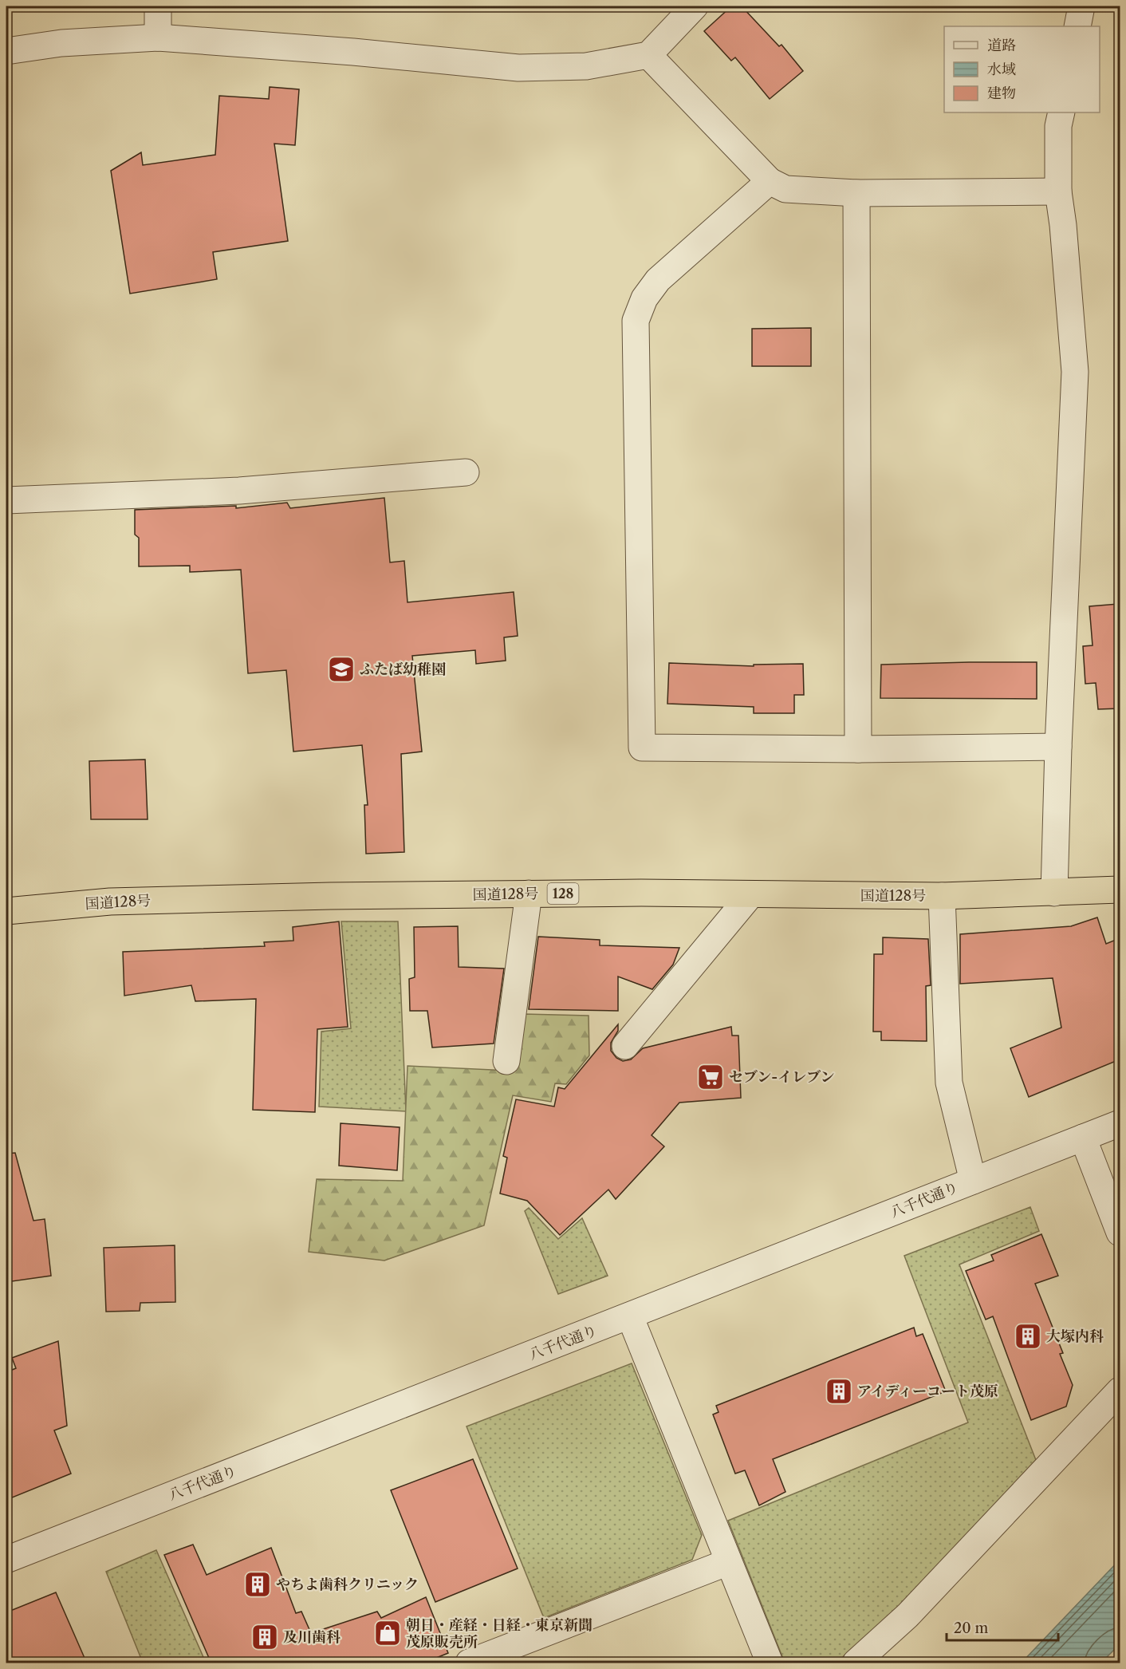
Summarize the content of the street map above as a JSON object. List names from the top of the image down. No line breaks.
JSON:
{"streets":{"highway":["128","国道128号"],"street":["八千代通り"]},"places":{"school or university":["ふたば幼稚園"],"supermarket":["セブン-イレブン"],"building":["大塚内科","アイディーコート茂原","やちよ歯科クリニック","及川歯科"],"shop":["朝日・産経・日経・東京新聞 茂原販売所"]},"legend":["道路","水域","建物"],"scale_bar":"20 m"}
